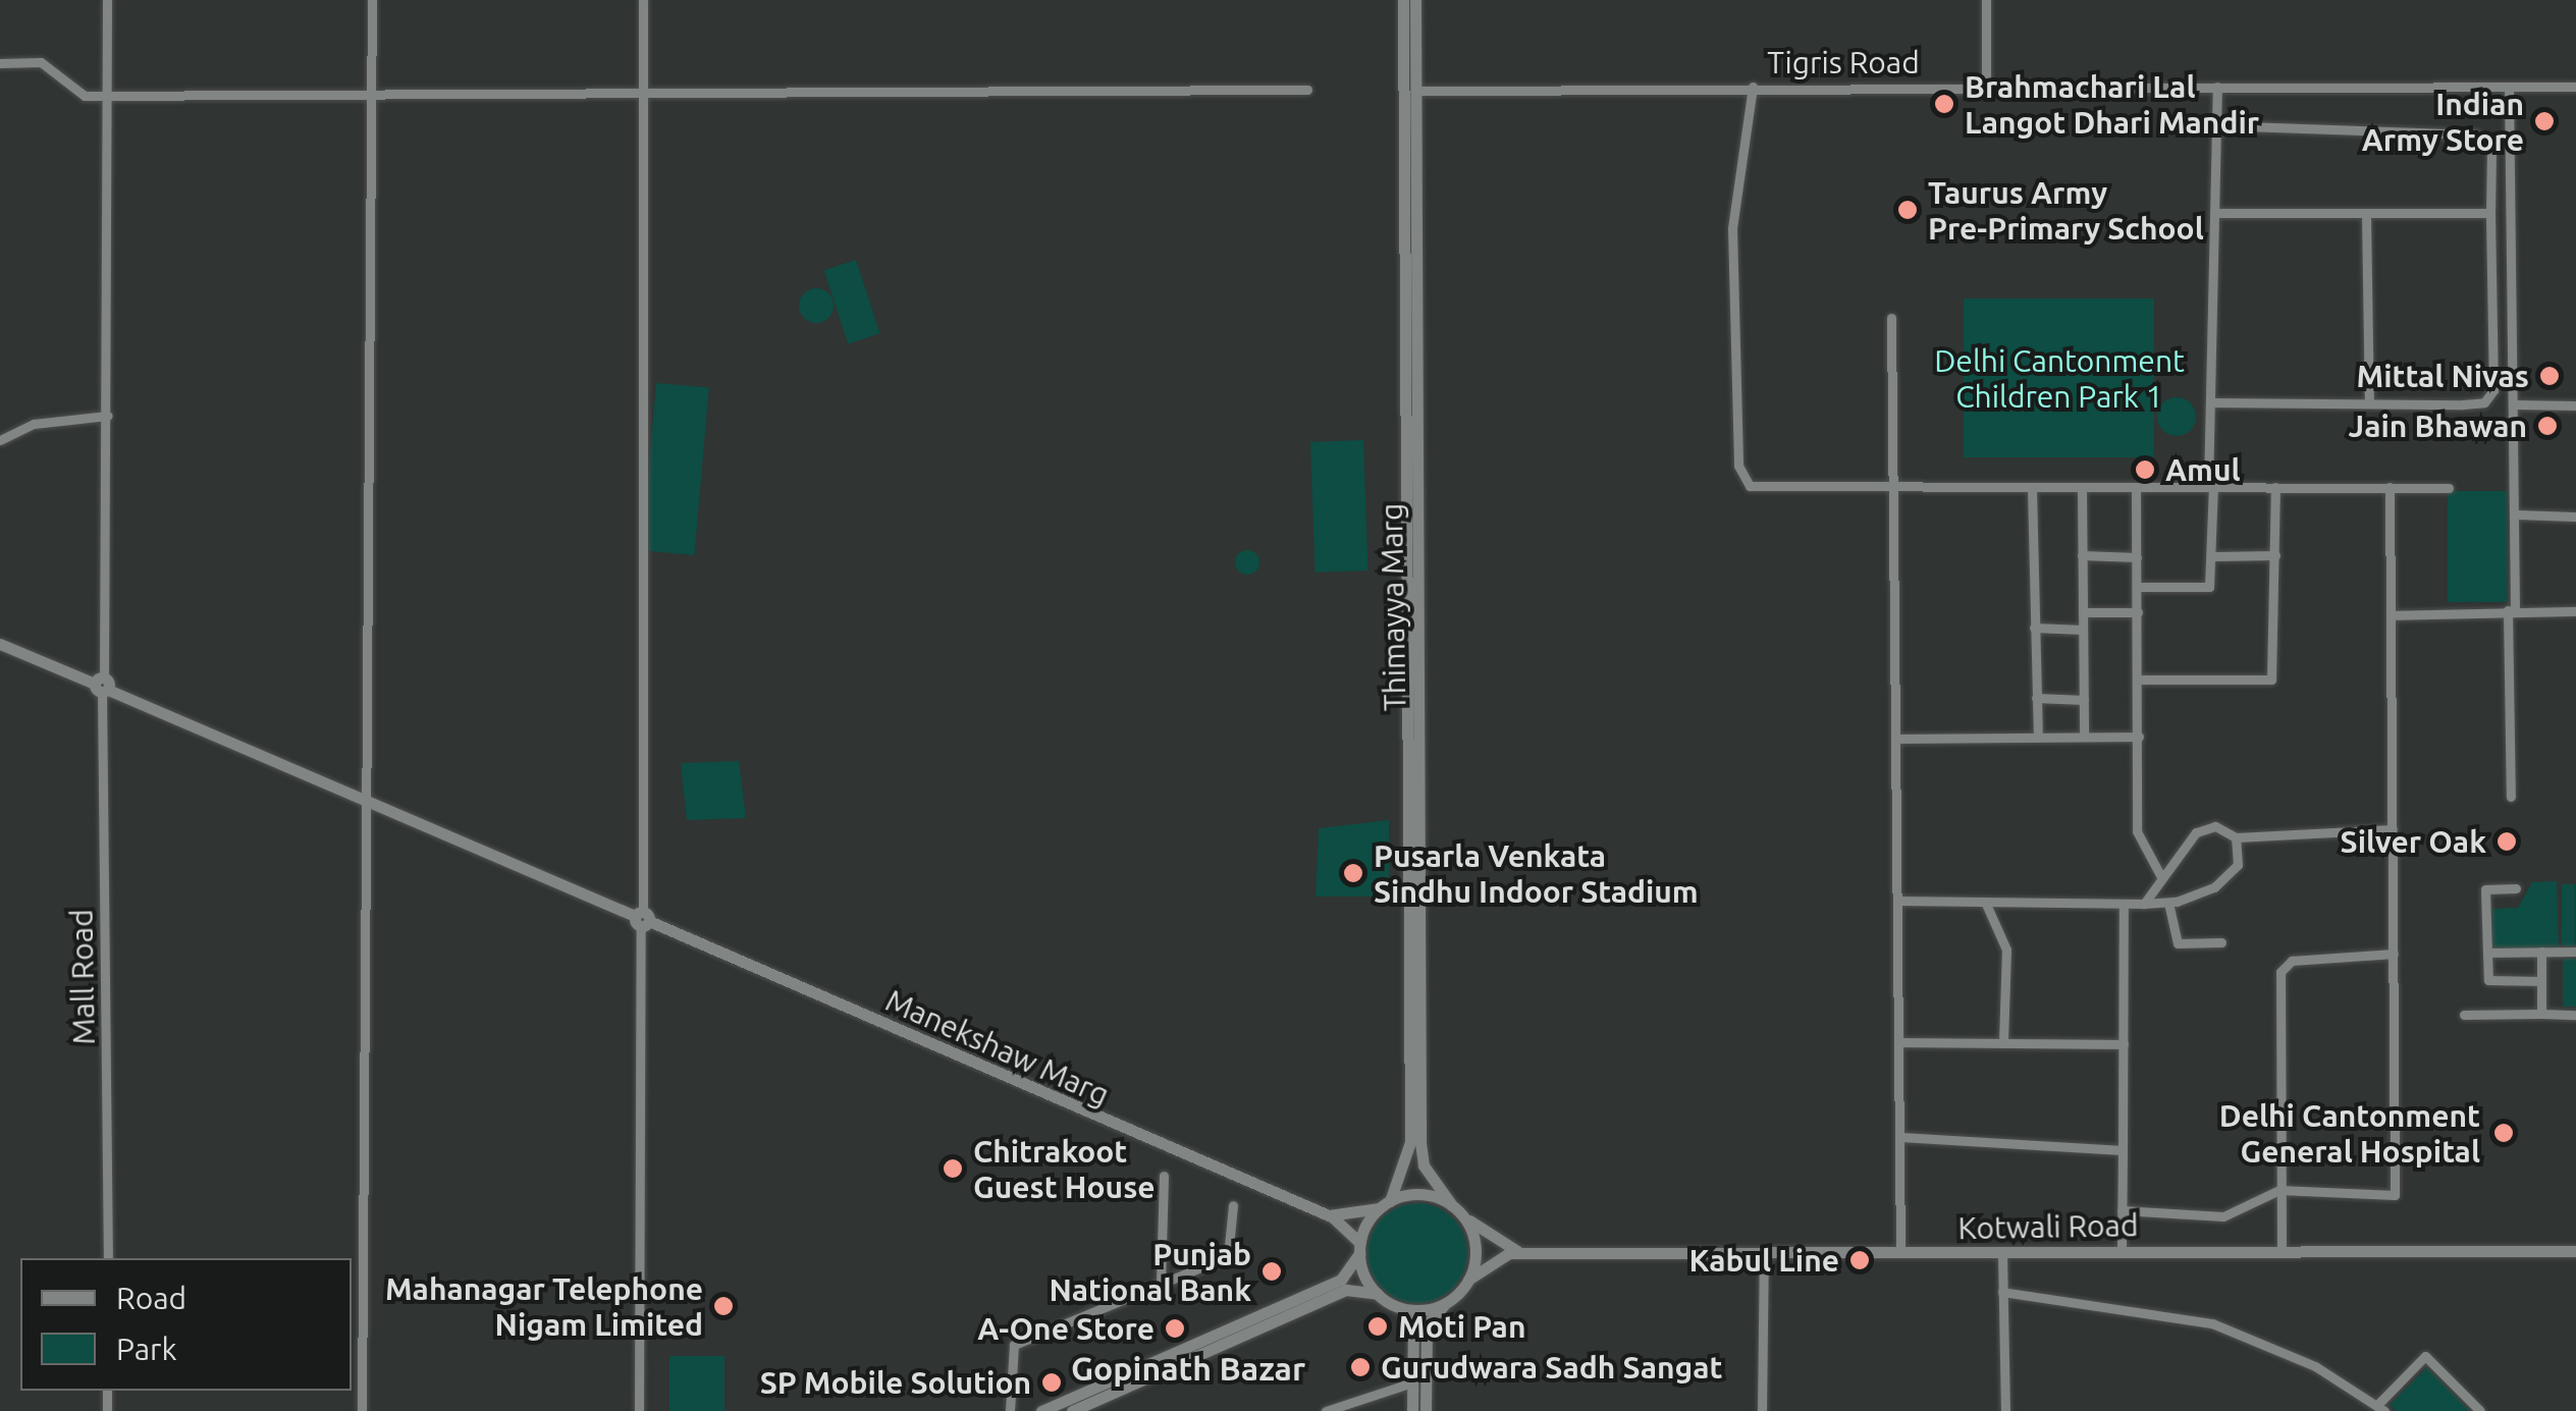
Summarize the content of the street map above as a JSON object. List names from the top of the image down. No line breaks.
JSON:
{"streets":{"street":["Tigris Road","Thimayya Marg","Mall Road","Manekshaw Marg","Kotwali Road"]},"crossings":[["Tigris Road","Thimayya Marg"],["Thimayya Marg","Manekshaw Marg"],["Mall Road","Manekshaw Marg"]],"districts":["Gopinath Bazar"],"parks":["Delhi Cantonment Children Park 1"],"places":["Brahmachari Lal Langot Dhari Mandir","Indian Army Store","Taurus Army Pre-Primary School","Mittal Nivas","Jain Bhawan","Amul","Silver Oak","Pusarla Venkata Sindhu Indoor Stadium","Delhi Cantonment General Hospital","Chitrakoot Guest House","Kabul Line","Punjab National Bank","Mahanagar Telephone Nigam Limited","Moti Pan","A-One Store","Gurudwara Sadh Sangat","SP Mobile Solution"],"legend":["Road","Park"]}
